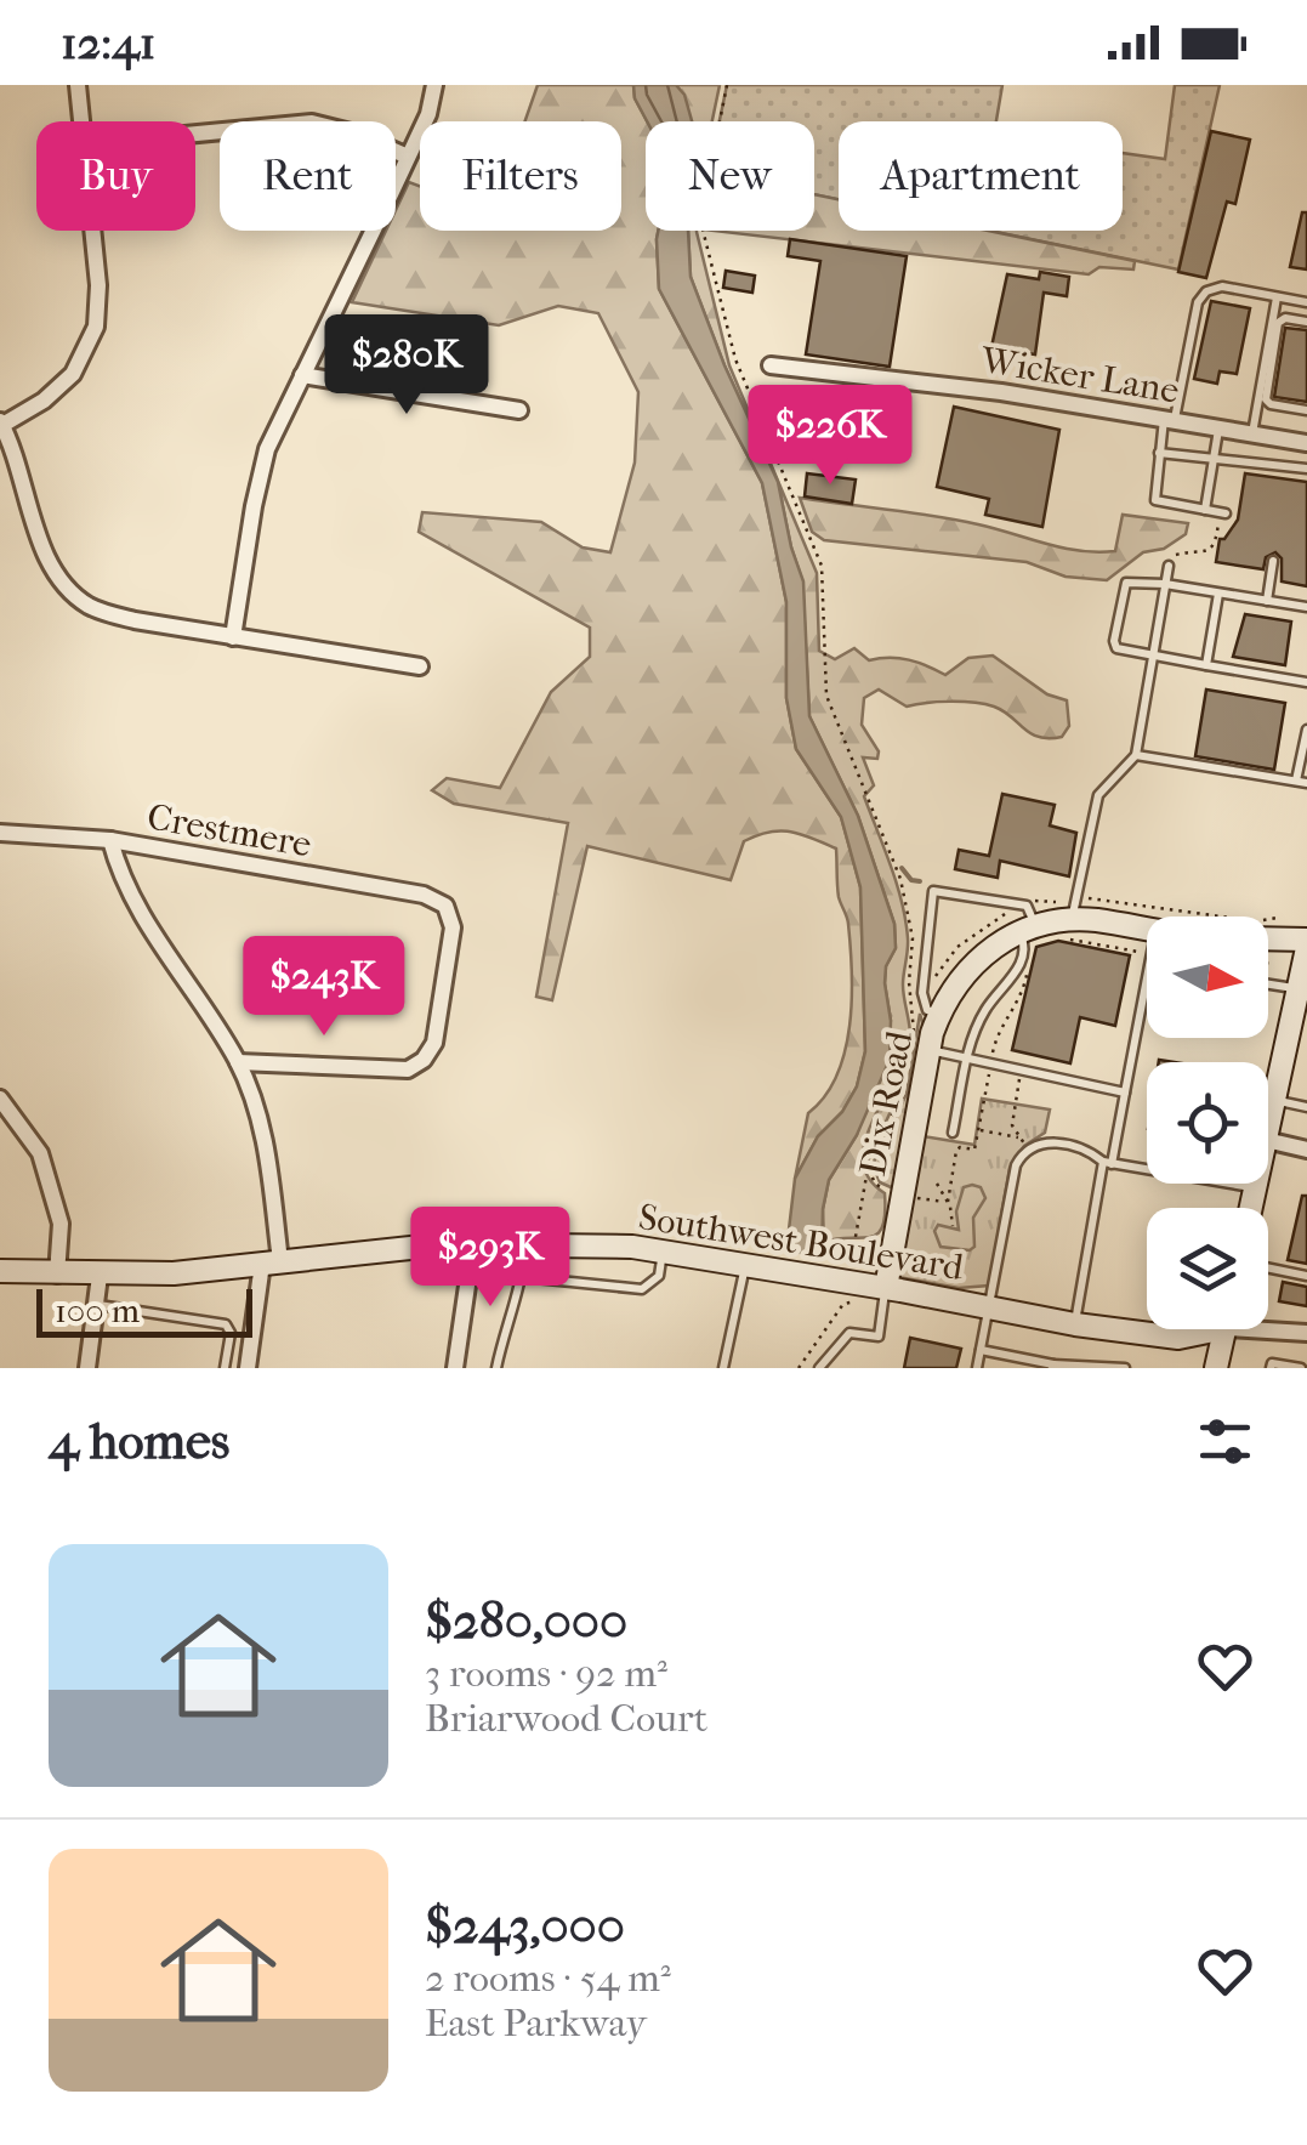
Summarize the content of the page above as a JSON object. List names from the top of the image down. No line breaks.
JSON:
{"streets":{"main road":["Dix Road","Southwest Boulevard"],"street":["Wicker Lane","Crestmere"]},"crossings":[["Dix Road","Southwest Boulevard"]],"scale_bar":"100 m","north":"right","page":{"status":"12:41","chip":["Buy","Rent","Filters","New","Apartment"],"price":["$280K","$226K","$243K","$293K"],"scale":"100 m","heading":"4 homes","list":[{"name":"$280,000","note":"3 rooms · 92 m² · Briarwood Court"},{"name":"$243,000","note":"2 rooms · 54 m² · East Parkway"}]}}
